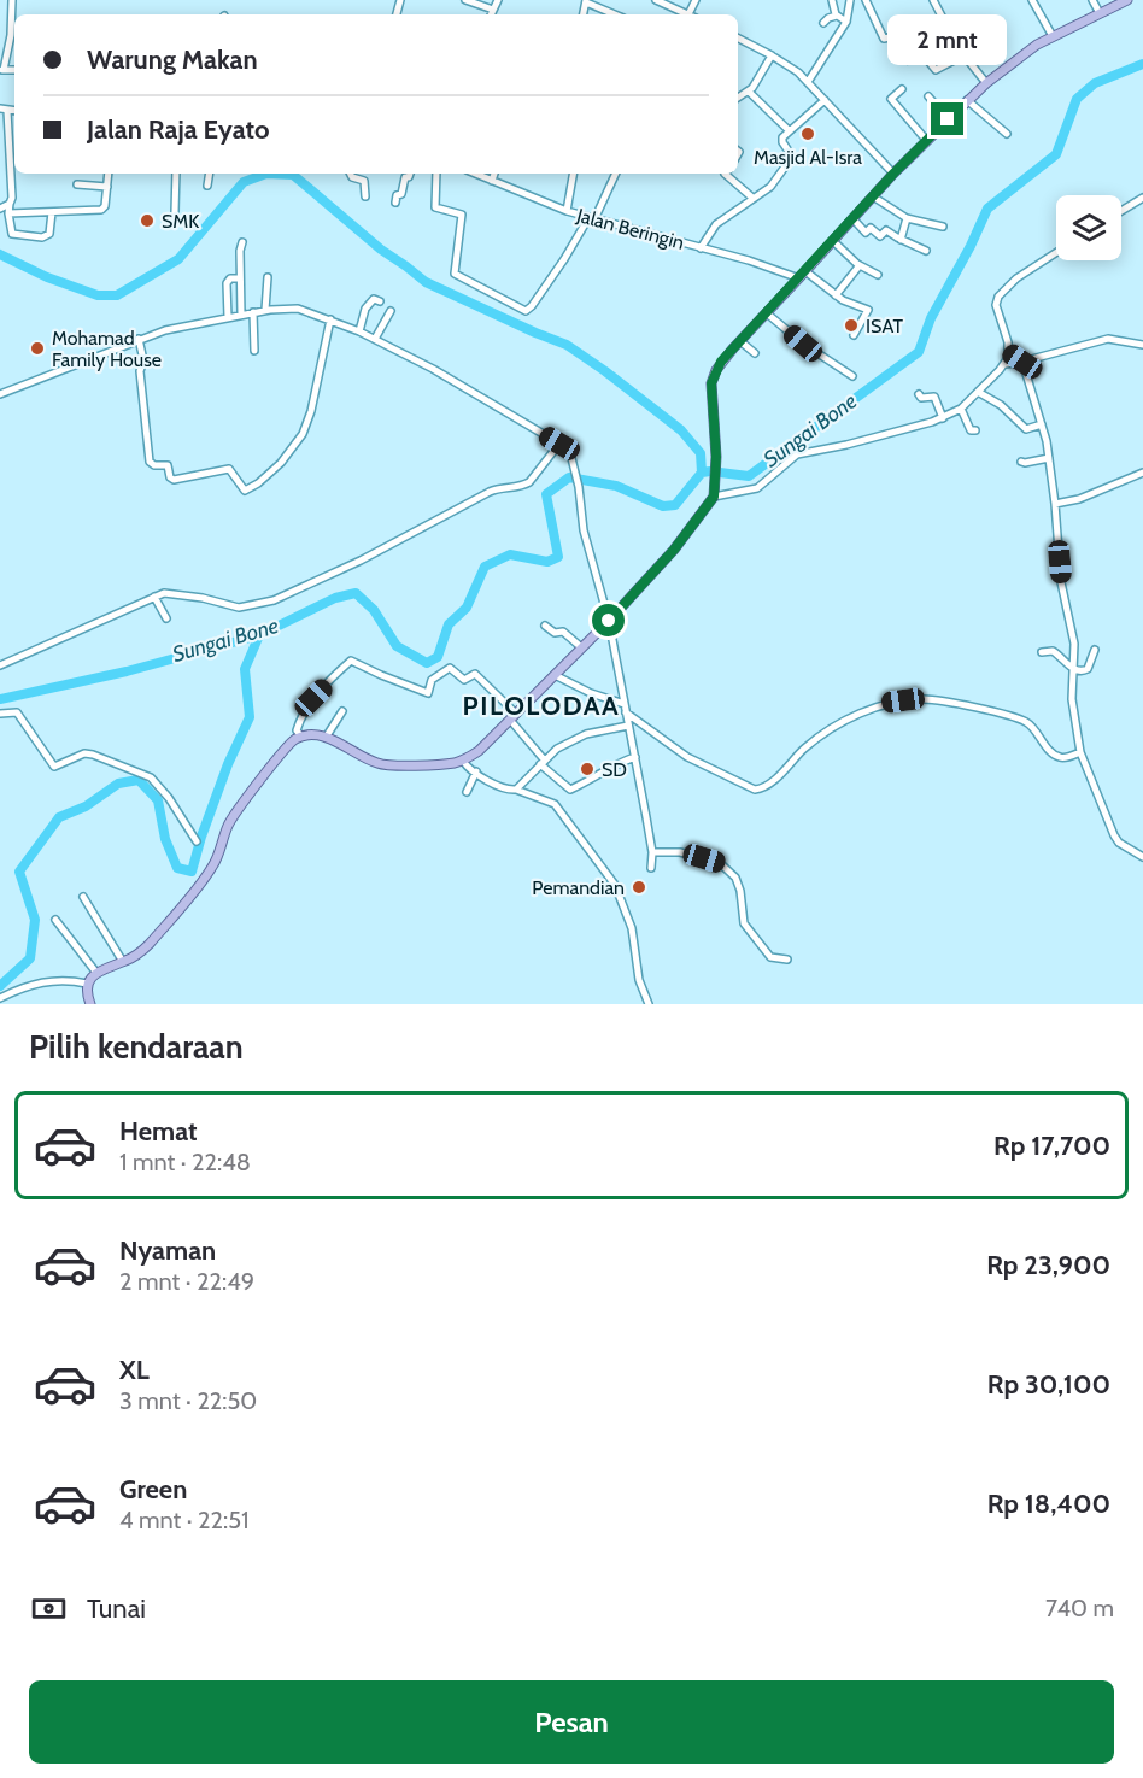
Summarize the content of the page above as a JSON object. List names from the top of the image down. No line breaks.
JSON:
{"streets":{"street":["Jalan Beringin"]},"districts":["PILOLODAA"],"water":["Sungai Bone"],"places":["Masjid Al-Isra","SMK","ISAT","Mohamad Family House","SD","Pemandian"],"page":{"bubble":"2 mnt","banner":["Warung Makan","Jalan Raja Eyato"],"heading":"Pilih kendaraan","list":[{"name":"Hemat","note":"1 mnt · 22:48","value":"Rp 17,700"},{"name":"Nyaman","note":"2 mnt · 22:49","value":"Rp 23,900"},{"name":"XL","note":"3 mnt · 22:50","value":"Rp 30,100"},{"name":"Green","note":"4 mnt · 22:51","value":"Rp 18,400"}],"pay":["Tunai","740 m"],"buttons":"Pesan"}}
